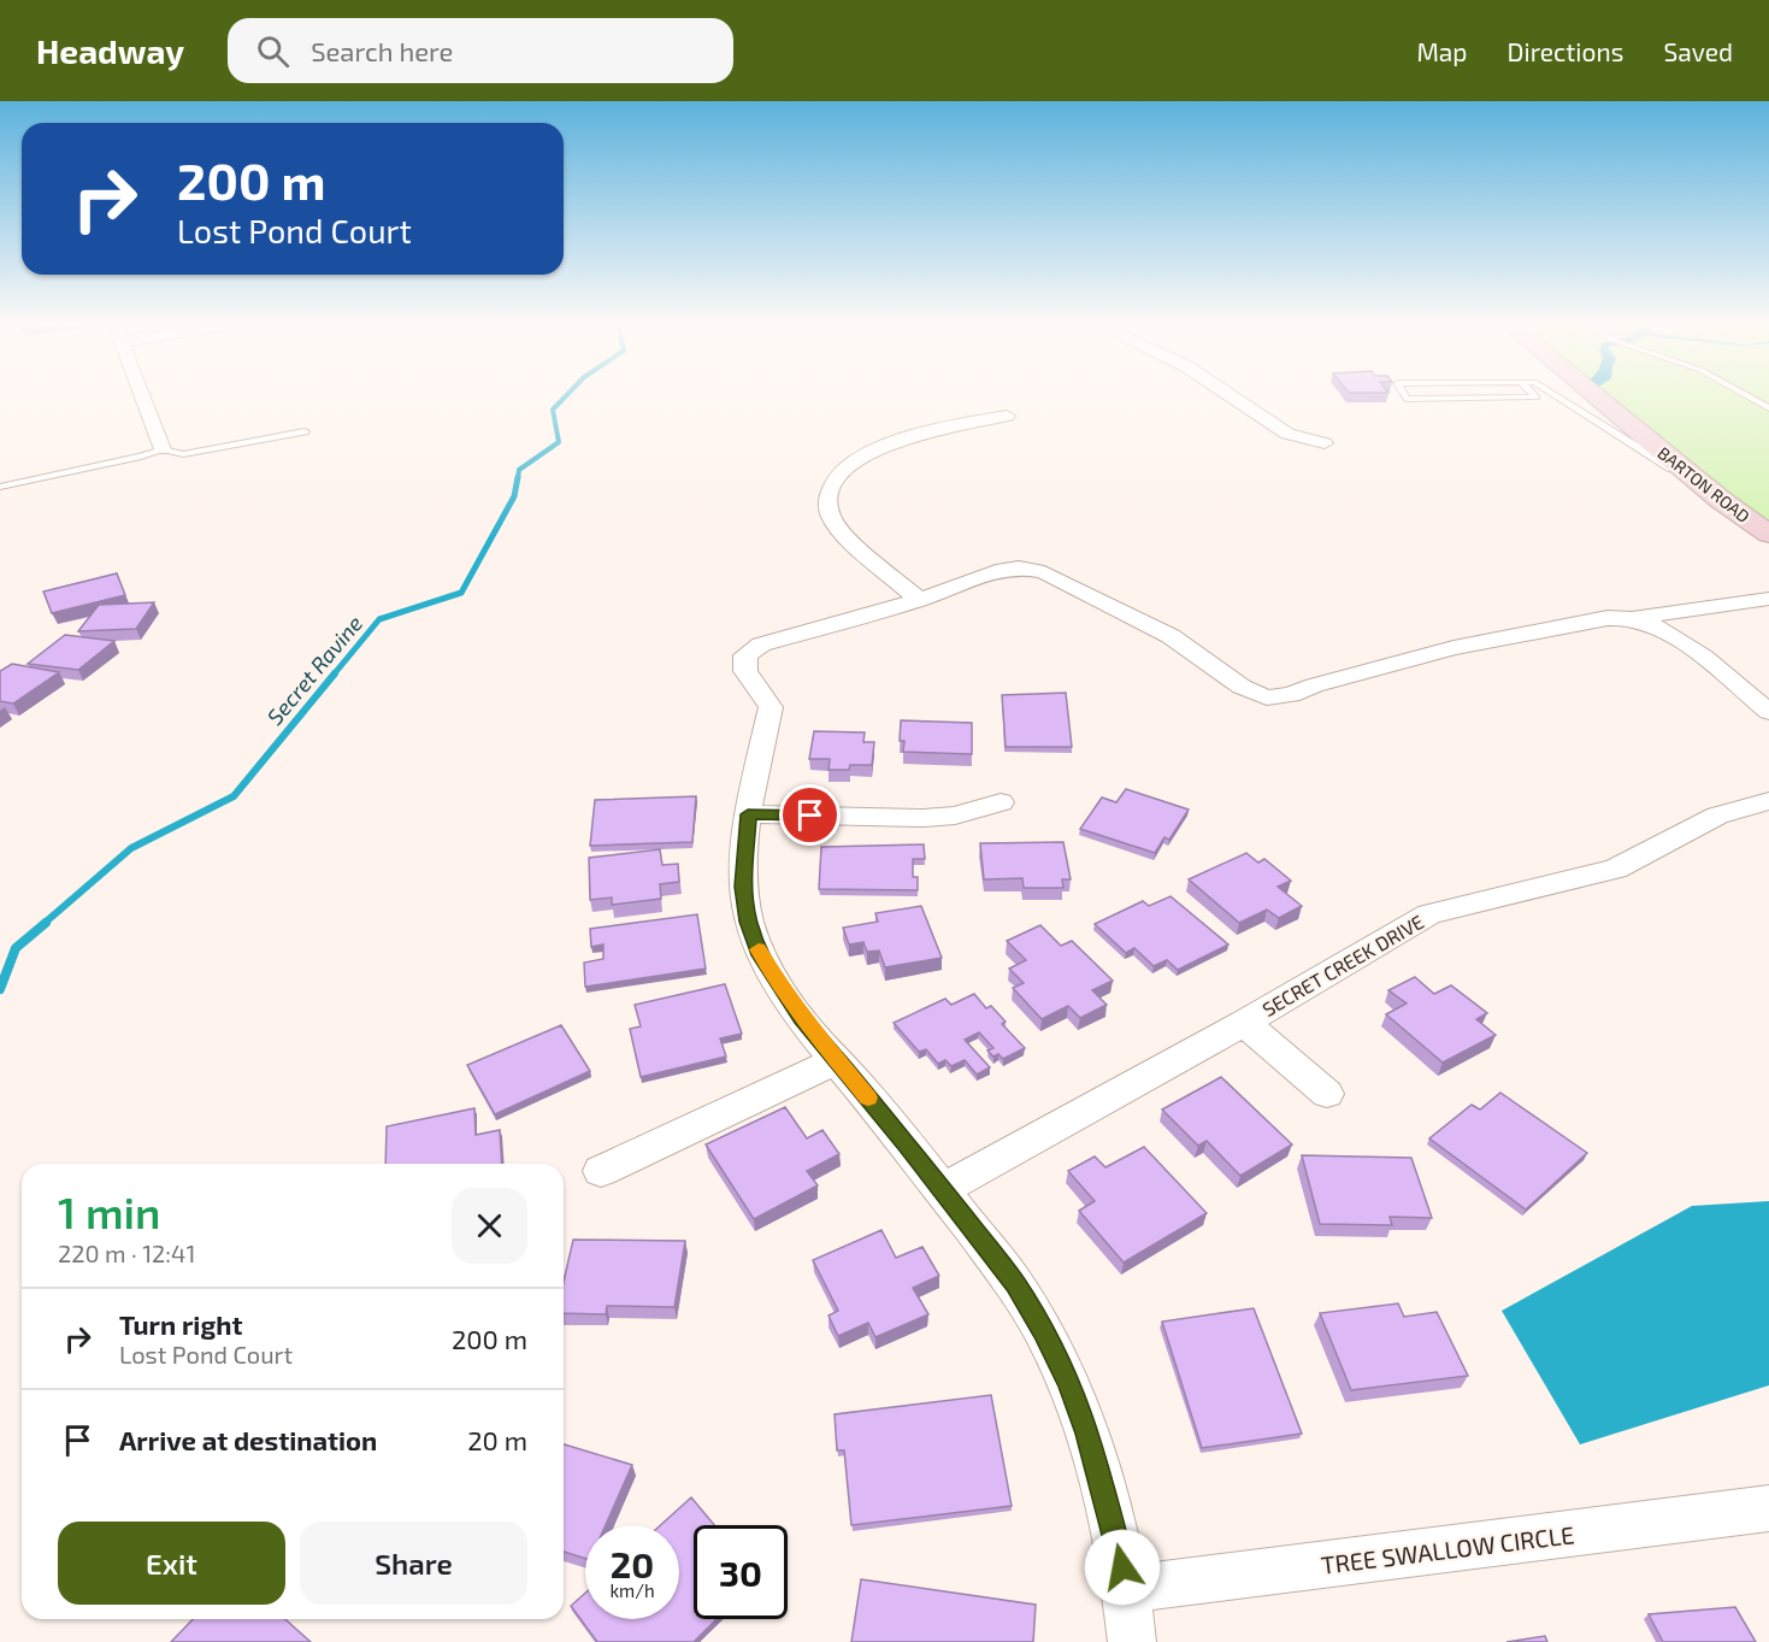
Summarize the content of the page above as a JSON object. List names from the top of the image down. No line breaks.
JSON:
{"streets":{"street":["BARTON ROAD","SECRET CREEK DRIVE","TREE SWALLOW CIRCLE"]},"water":["Secret Ravine"],"page":{"header":"Headway","search":"Search here","nav":["Map","Directions","Saved"],"turn":["200 m","Lost Pond Court"],"heading":["1 min","220 m · 12:41"],"list":[{"name":"Turn right","note":"Lost Pond Court","value":"200 m"},{"name":"Arrive at destination","value":"20 m"}],"buttons":["Exit","Share"],"speed":"20 km/h","limit":"30"}}
